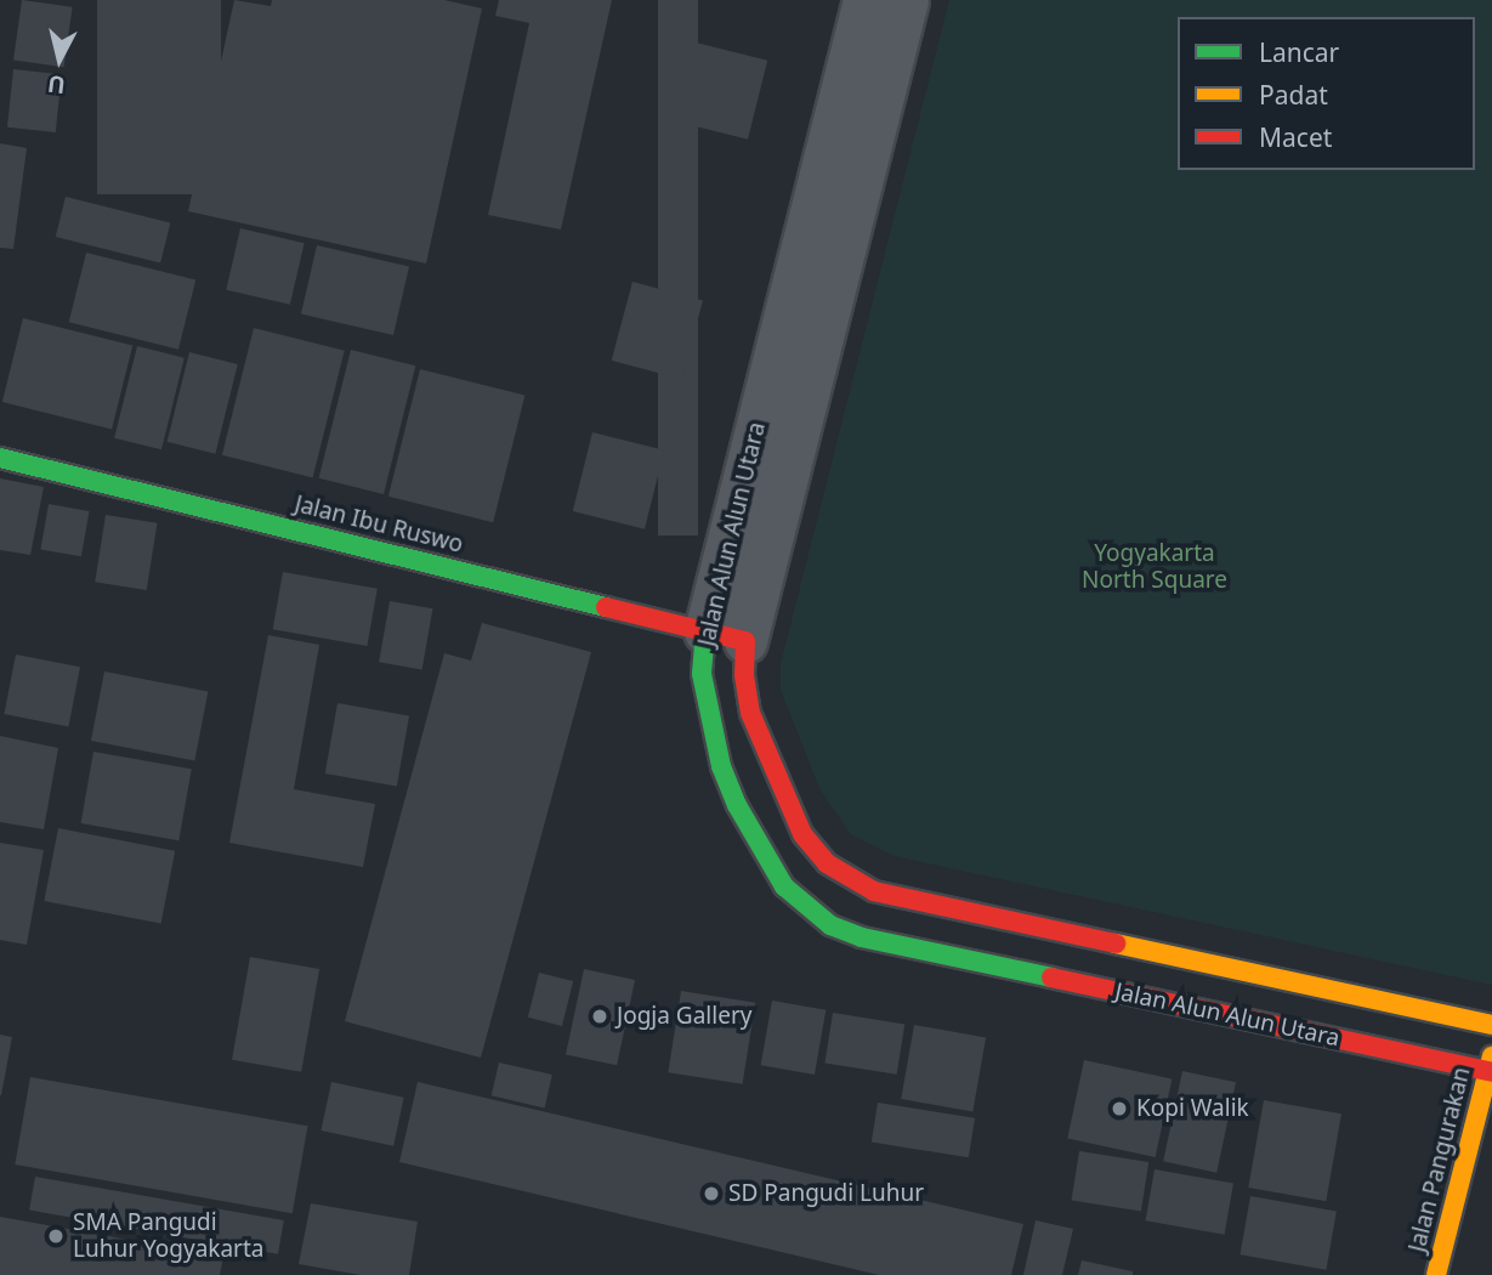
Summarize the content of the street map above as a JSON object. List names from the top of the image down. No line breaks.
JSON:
{"streets":{"street":["Jalan Ibu Ruswo","Jalan Alun Alun Utara","Jalan Pangurakan"]},"crossings":[["Jalan Ibu Ruswo","Jalan Alun Alun Utara"],["Jalan Alun Alun Utara","Jalan Pangurakan"]],"parks":["Yogyakarta North Square"],"places":["Jogja Gallery","Kopi Walik","SD Pangudi Luhur","SMA Pangudi Luhur Yogyakarta"],"legend":["Lancar","Padat","Macet"],"north":"bottom"}
